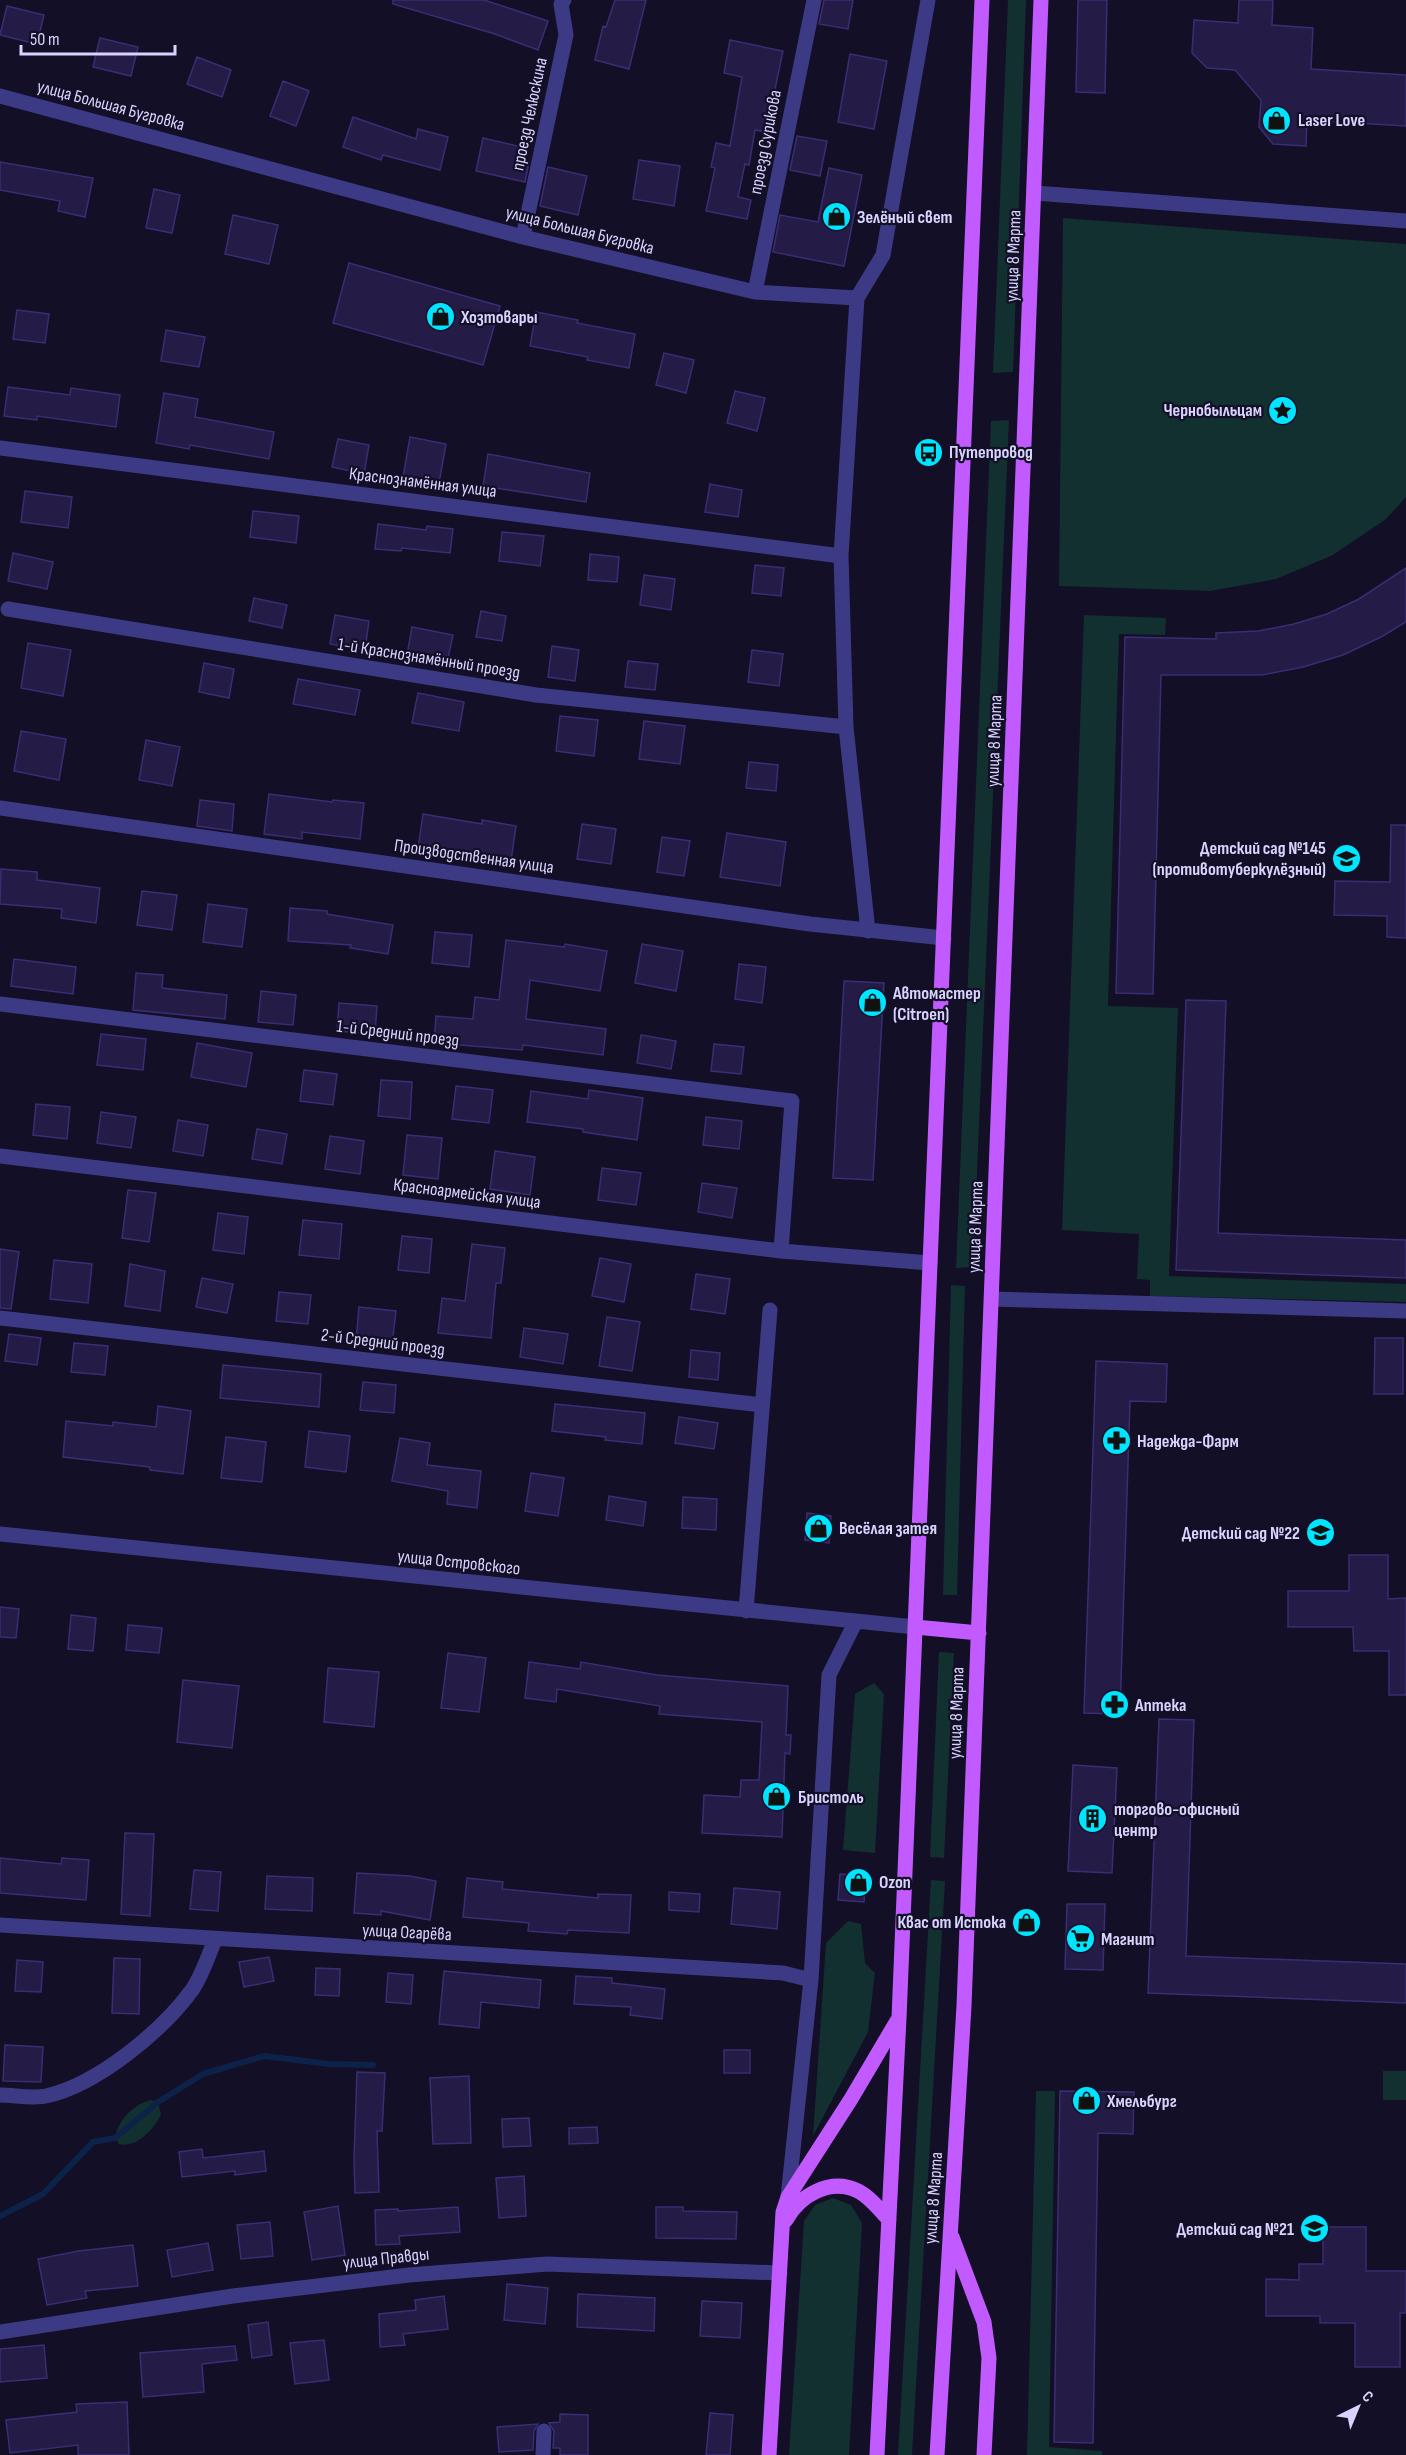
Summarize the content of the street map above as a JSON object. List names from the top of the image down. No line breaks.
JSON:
{"streets":{"main road":["улица 8 Марта"],"street":["улица Большая Бугровка","проезд Челюскина","проезд Сурикова","Краснознамённая улица","1-й Краснознамённый проезд","Производственная улица","1-й Средний проезд","Красноармейская улица","2-й Средний проезд","улица Островского","улица Огарёва","улица Правды"]},"crossings":[["улица Большая Бугровка","проезд Челюскина"],["улица Большая Бугровка","проезд Сурикова"],["1-й Средний проезд","Красноармейская улица"]],"places":{"shop":["Laser Love","Зелёный свет","Хозтовары","Автомастер (Citroen)","Весёлая затея","Бристоль","Ozon","Квас от Истока","Хмельбург"],"place":["Чернобыльцам"],"bus stop":["Путепровод"],"school or university":["Детский сад №145 (противотуберкулёзный)","Детский сад №22","Детский сад №21"],"pharmacy":["Надежда-Фарм","Аптека"],"building":["торгово-офисный центр"],"supermarket":["Магнит"]},"scale_bar":"50 m","north":"top right"}
